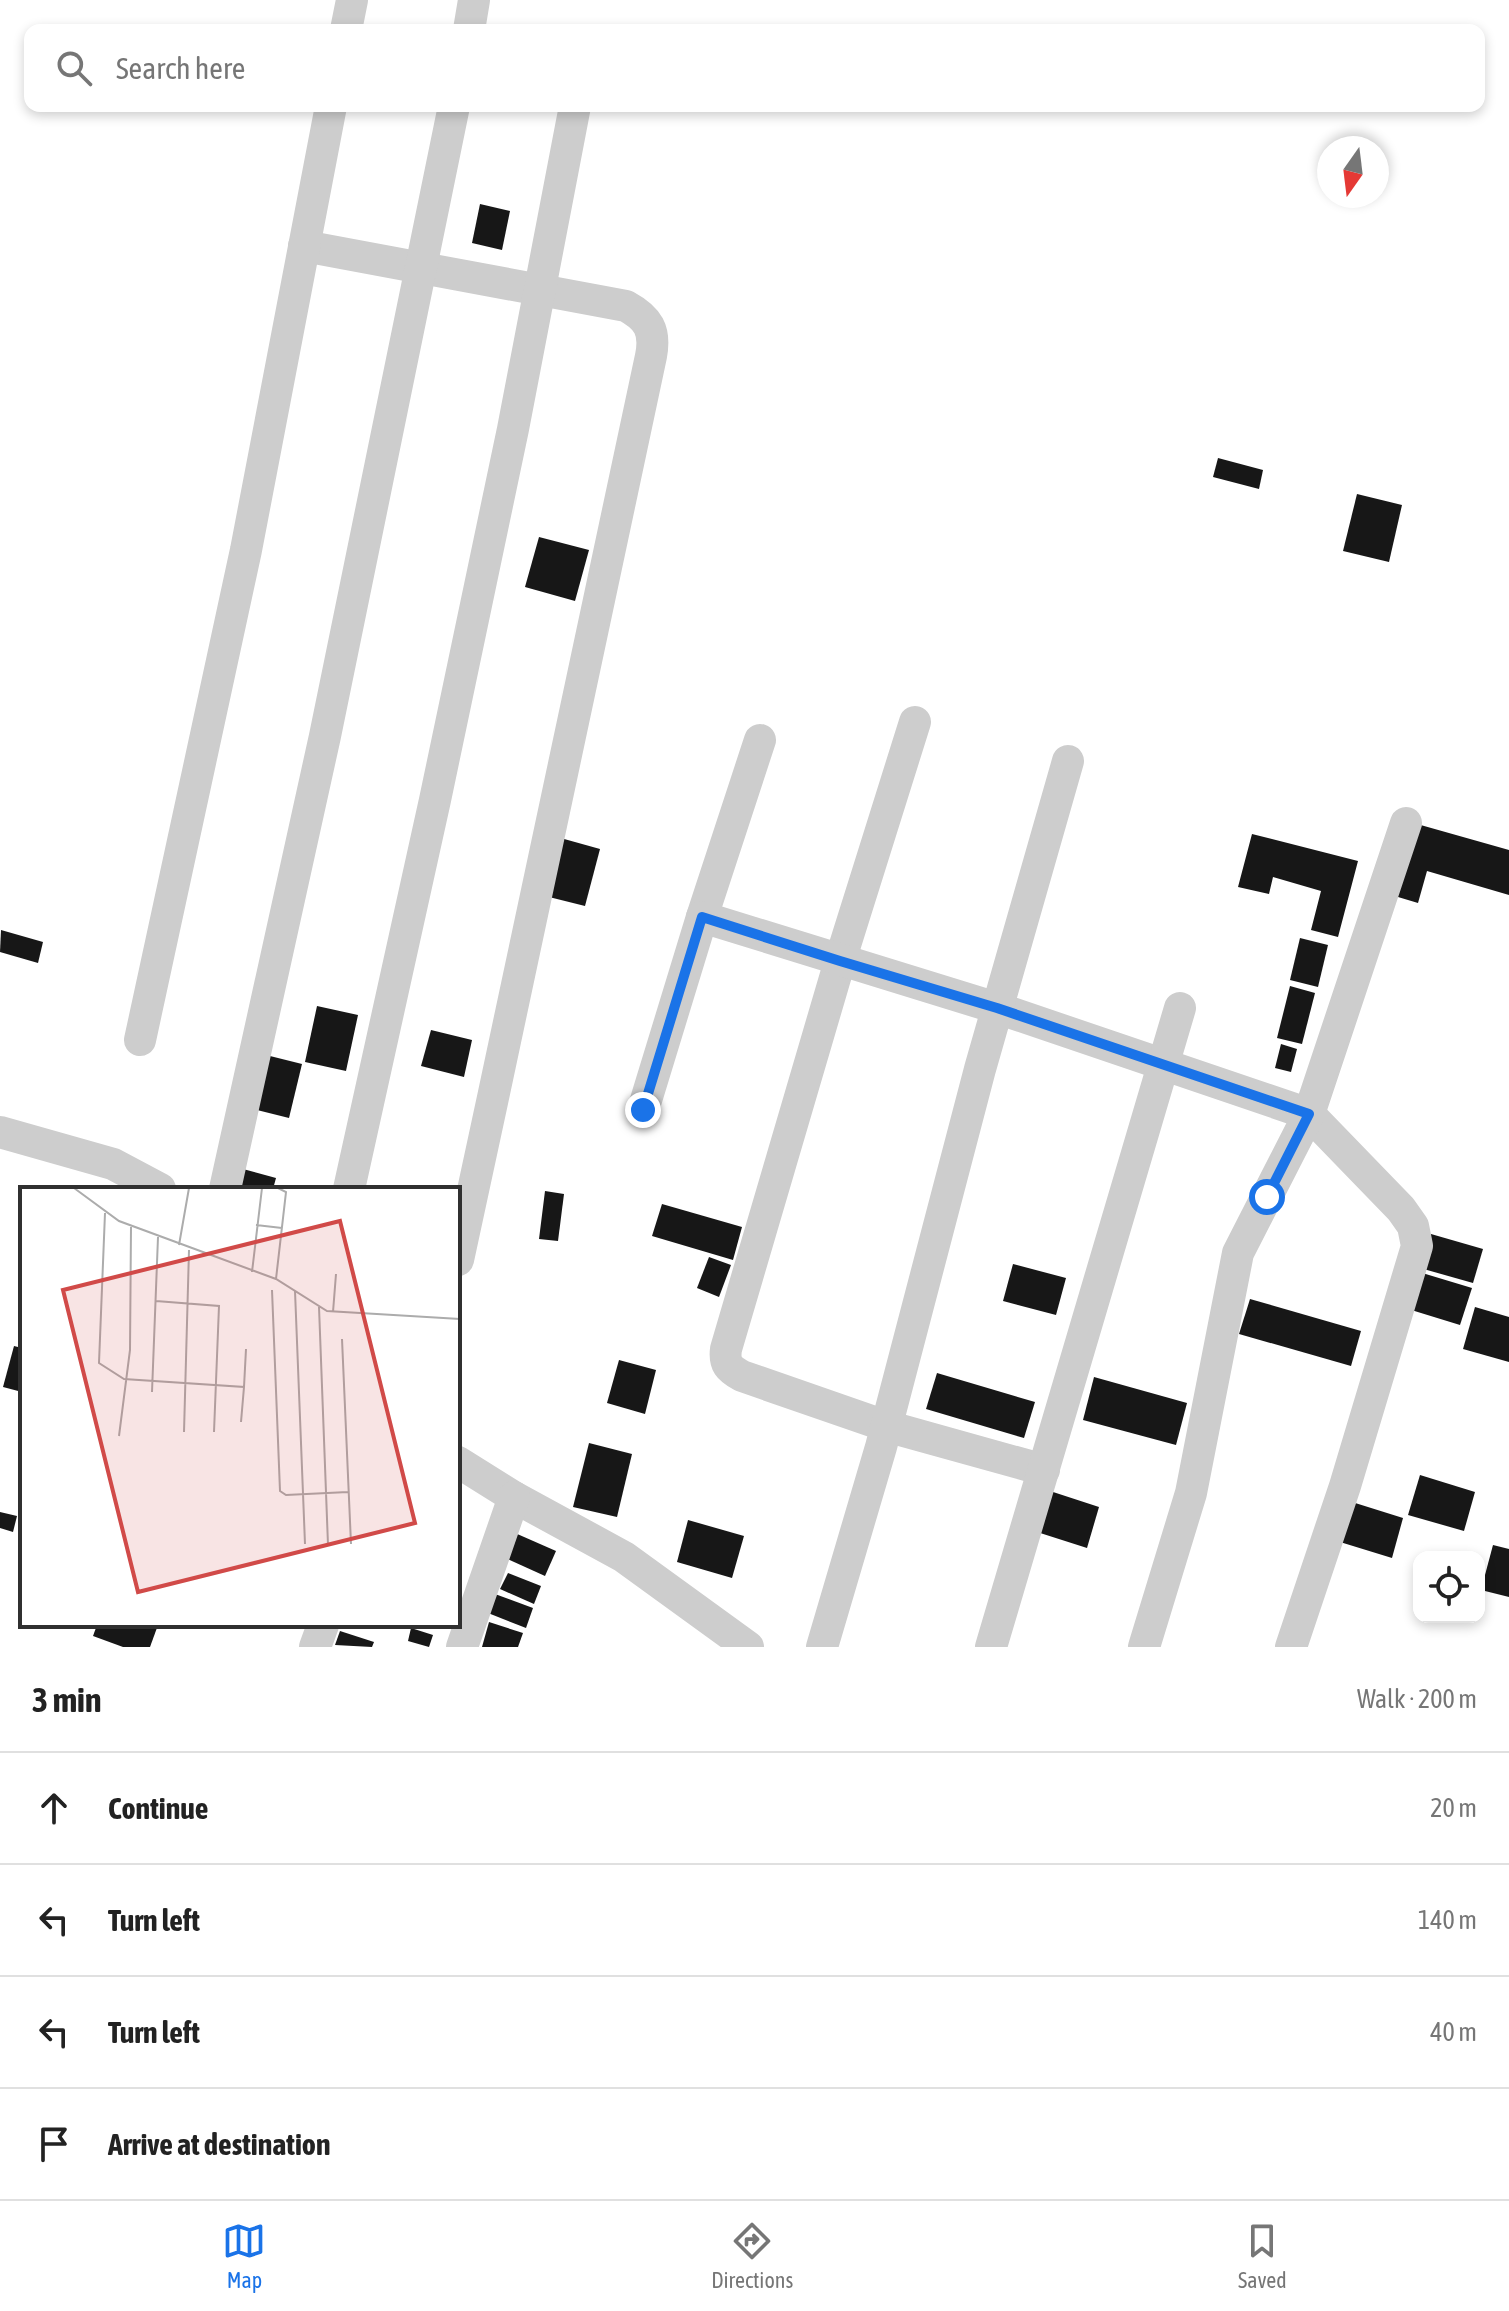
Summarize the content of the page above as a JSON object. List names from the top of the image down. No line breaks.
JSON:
{"north":"bottom","page":{"search":"Search here","heading":["3 min","Walk · 200 m"],"list":[["Continue","20 m"],["Turn left","140 m"],["Turn left","40 m"],"Arrive at destination"],"nav":["Map","Directions","Saved"]}}
